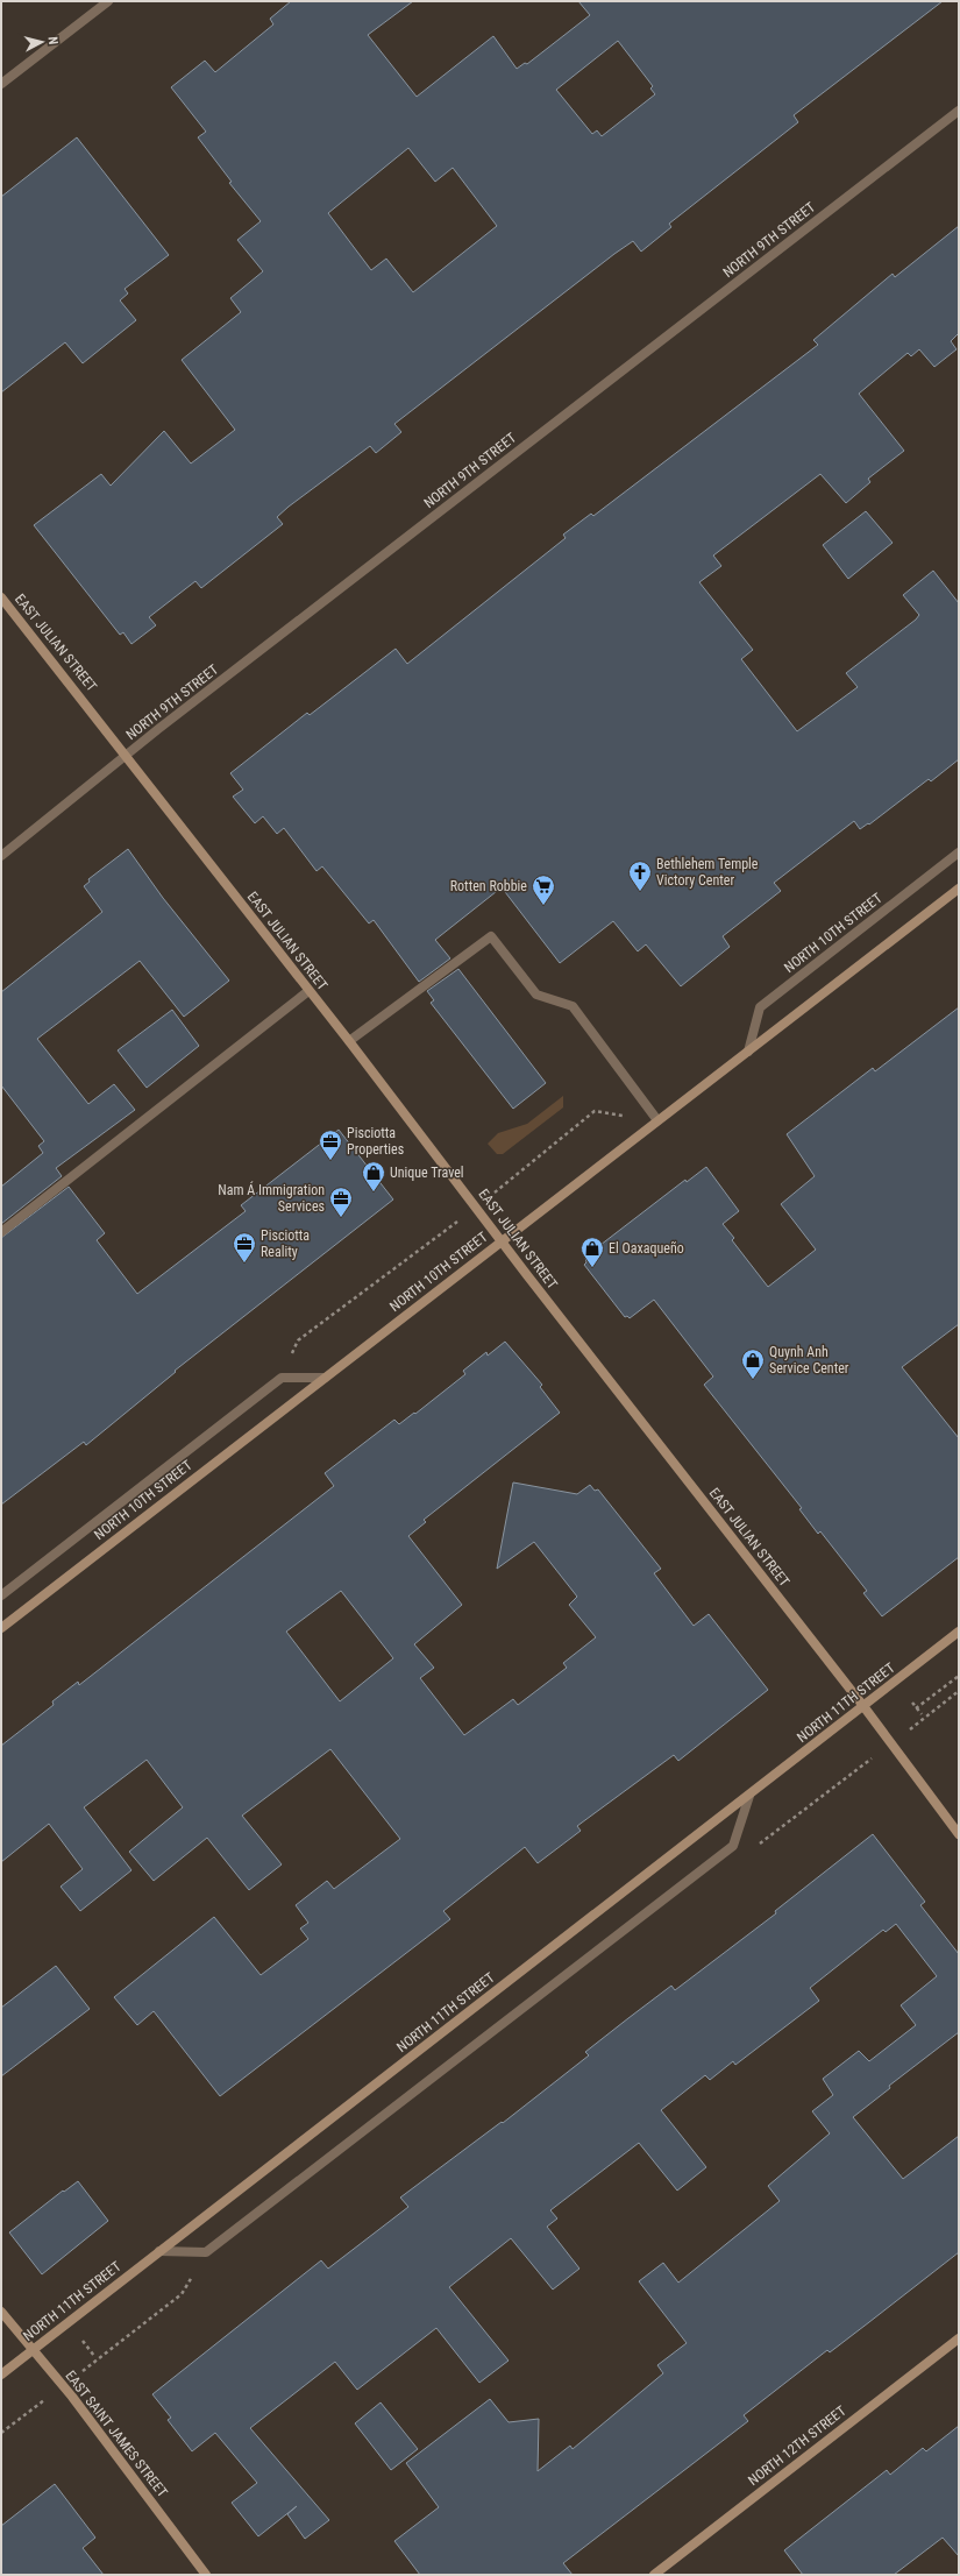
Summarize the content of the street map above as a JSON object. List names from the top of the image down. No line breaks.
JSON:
{"streets":{"main road":["EAST JULIAN STREET","NORTH 10TH STREET","NORTH 11TH STREET","EAST SAINT JAMES STREET","NORTH 12TH STREET"],"street":["NORTH 9TH STREET"]},"crossings":[["NORTH 9TH STREET","EAST JULIAN STREET"],["EAST JULIAN STREET","NORTH 10TH STREET"],["EAST JULIAN STREET","NORTH 11TH STREET"],["NORTH 11TH STREET","EAST SAINT JAMES STREET"]],"places":{"church":["Bethlehem Temple Victory Center"],"supermarket":["Rotten Robbie"],"office":["Pisciotta Properties","Nam Á Immigration Services","Pisciotta Reality"],"shop":["Unique Travel","El Oaxaqueño","Quynh Anh Service Center"]},"north":"right"}
